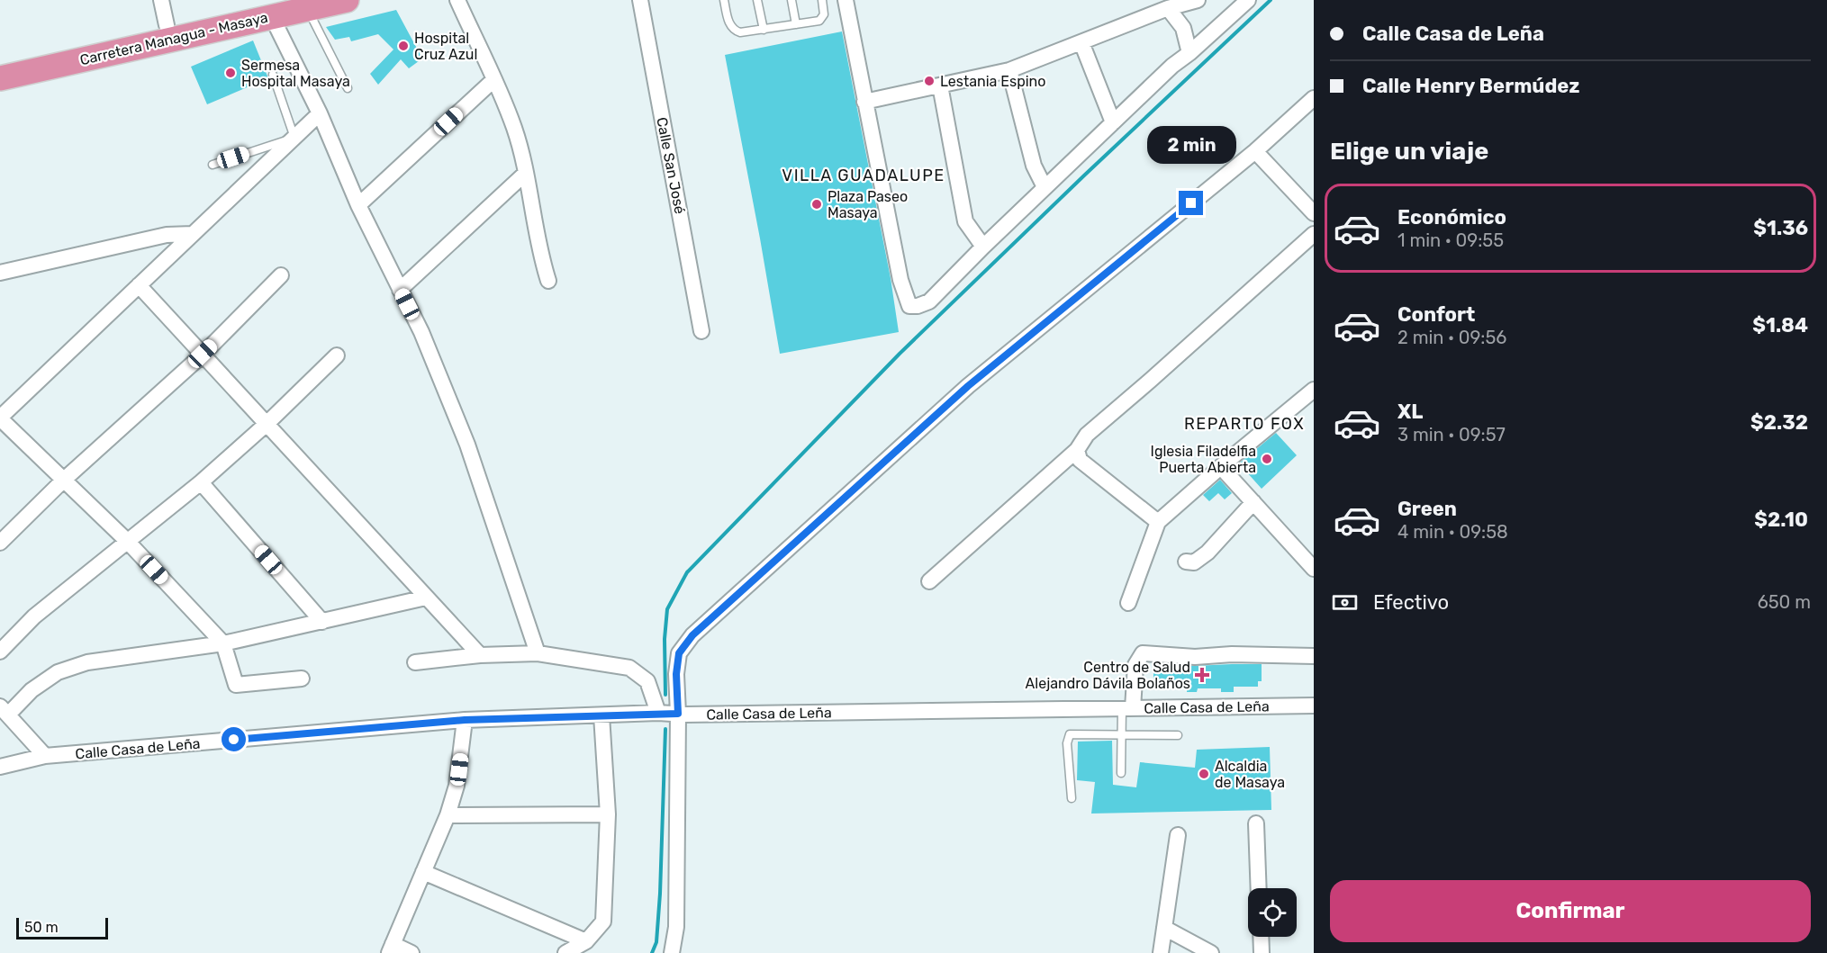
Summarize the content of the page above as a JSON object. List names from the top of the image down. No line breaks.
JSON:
{"streets":{"highway":["Carretera Managua - Masaya"],"street":["Calle San José","Calle Casa de Leña"]},"districts":["VILLA GUADALUPE","REPARTO FOX"],"places":{"other":["Hospital Cruz Azul","Sermesa Hospital Masaya","Lestania Espino","Plaza Paseo Masaya","Iglesia Filadelfia Puerta Abierta","Alcaldia de Masaya"],"health":["Centro de Salud Alejandro Dávila Bolaños"]},"scale_bar":"50 m","page":{"banner":["Calle Casa de Leña","Calle Henry Bermúdez"],"heading":"Elige un viaje","bubble":"2 min","list":[{"name":"Económico","note":"1 min · 09:55","value":"$1.36"},{"name":"Confort","note":"2 min · 09:56","value":"$1.84"},{"name":"XL","note":"3 min · 09:57","value":"$2.32"},{"name":"Green","note":"4 min · 09:58","value":"$2.10"}],"pay":["Efectivo","650 m"],"buttons":"Confirmar","scale":"50 m"}}
